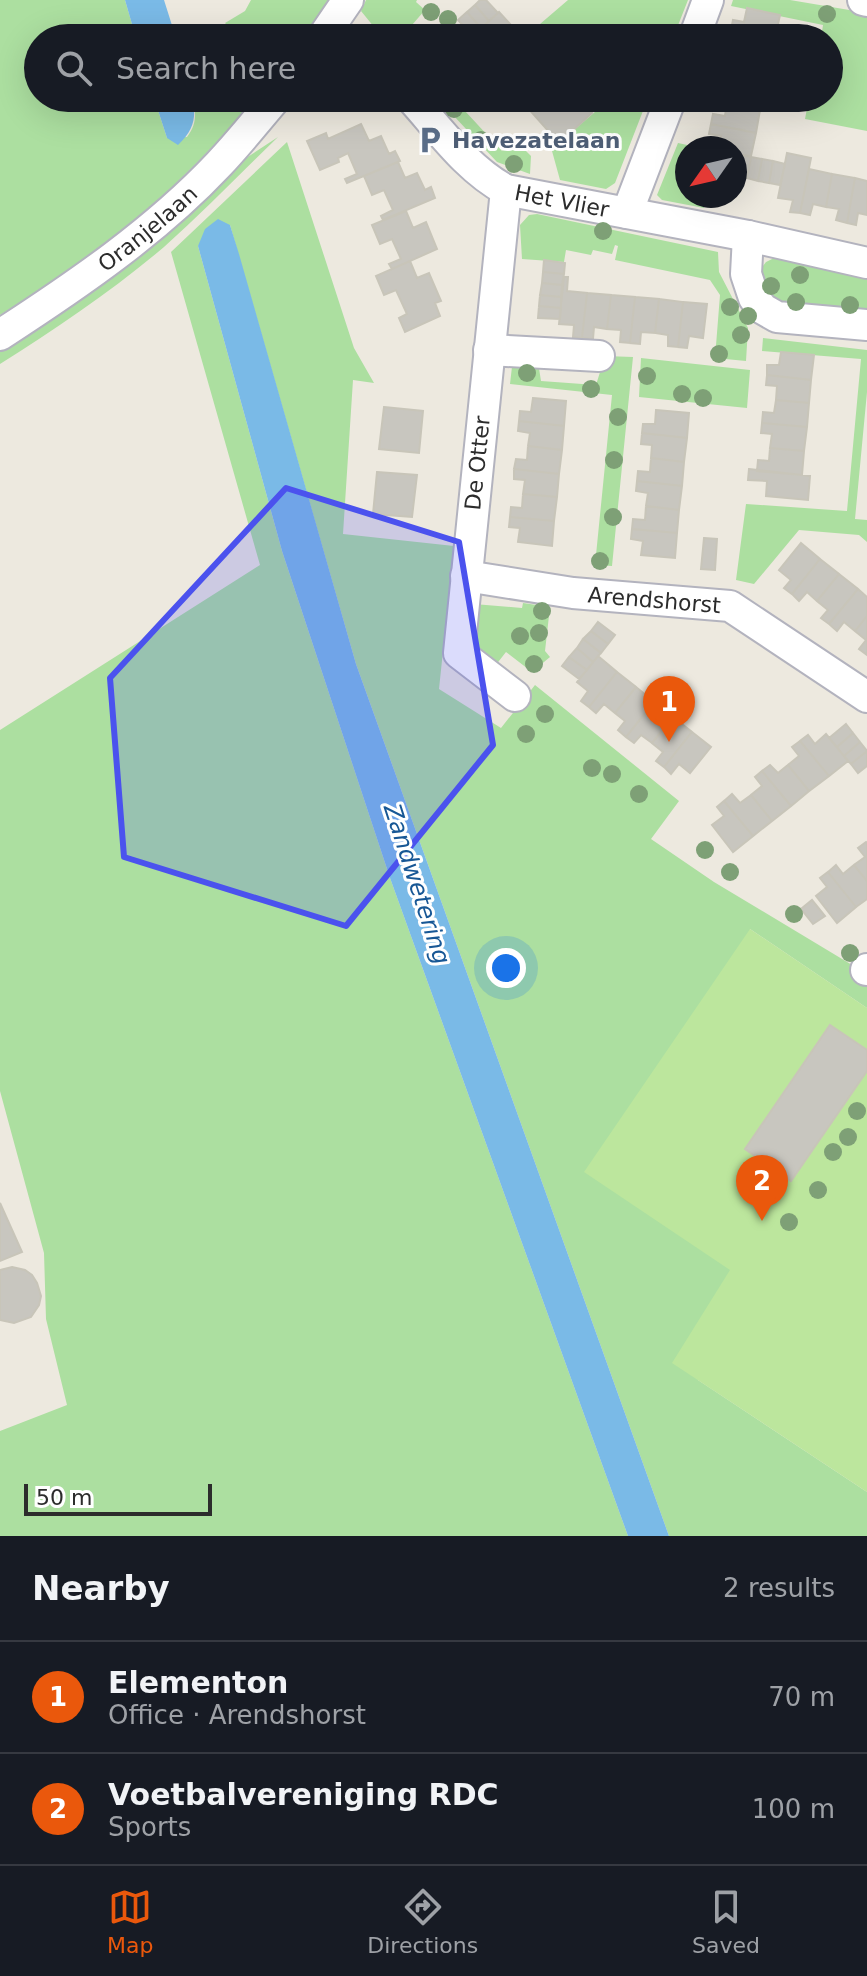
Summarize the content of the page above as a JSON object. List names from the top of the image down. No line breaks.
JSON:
{"streets":{"street":["Het Vlier","Oranjelaan","De Otter","Arendshorst"]},"crossings":[["Het Vlier","De Otter"],["De Otter","Arendshorst"]],"water":["Zandwetering"],"places":{"parking":["Havezatelaan"]},"scale_bar":"50 m","north":"bottom left","page":{"search":"Search here","pins":["1","2"],"scale":"50 m","heading":["Nearby","2 results"],"list":[{"mark":"1","name":"Elementon","note":"Office · Arendshorst","value":"70 m"},{"mark":"2","name":"Voetbalvereniging RDC","note":"Sports","value":"100 m"}],"nav":["Map","Directions","Saved"]}}
